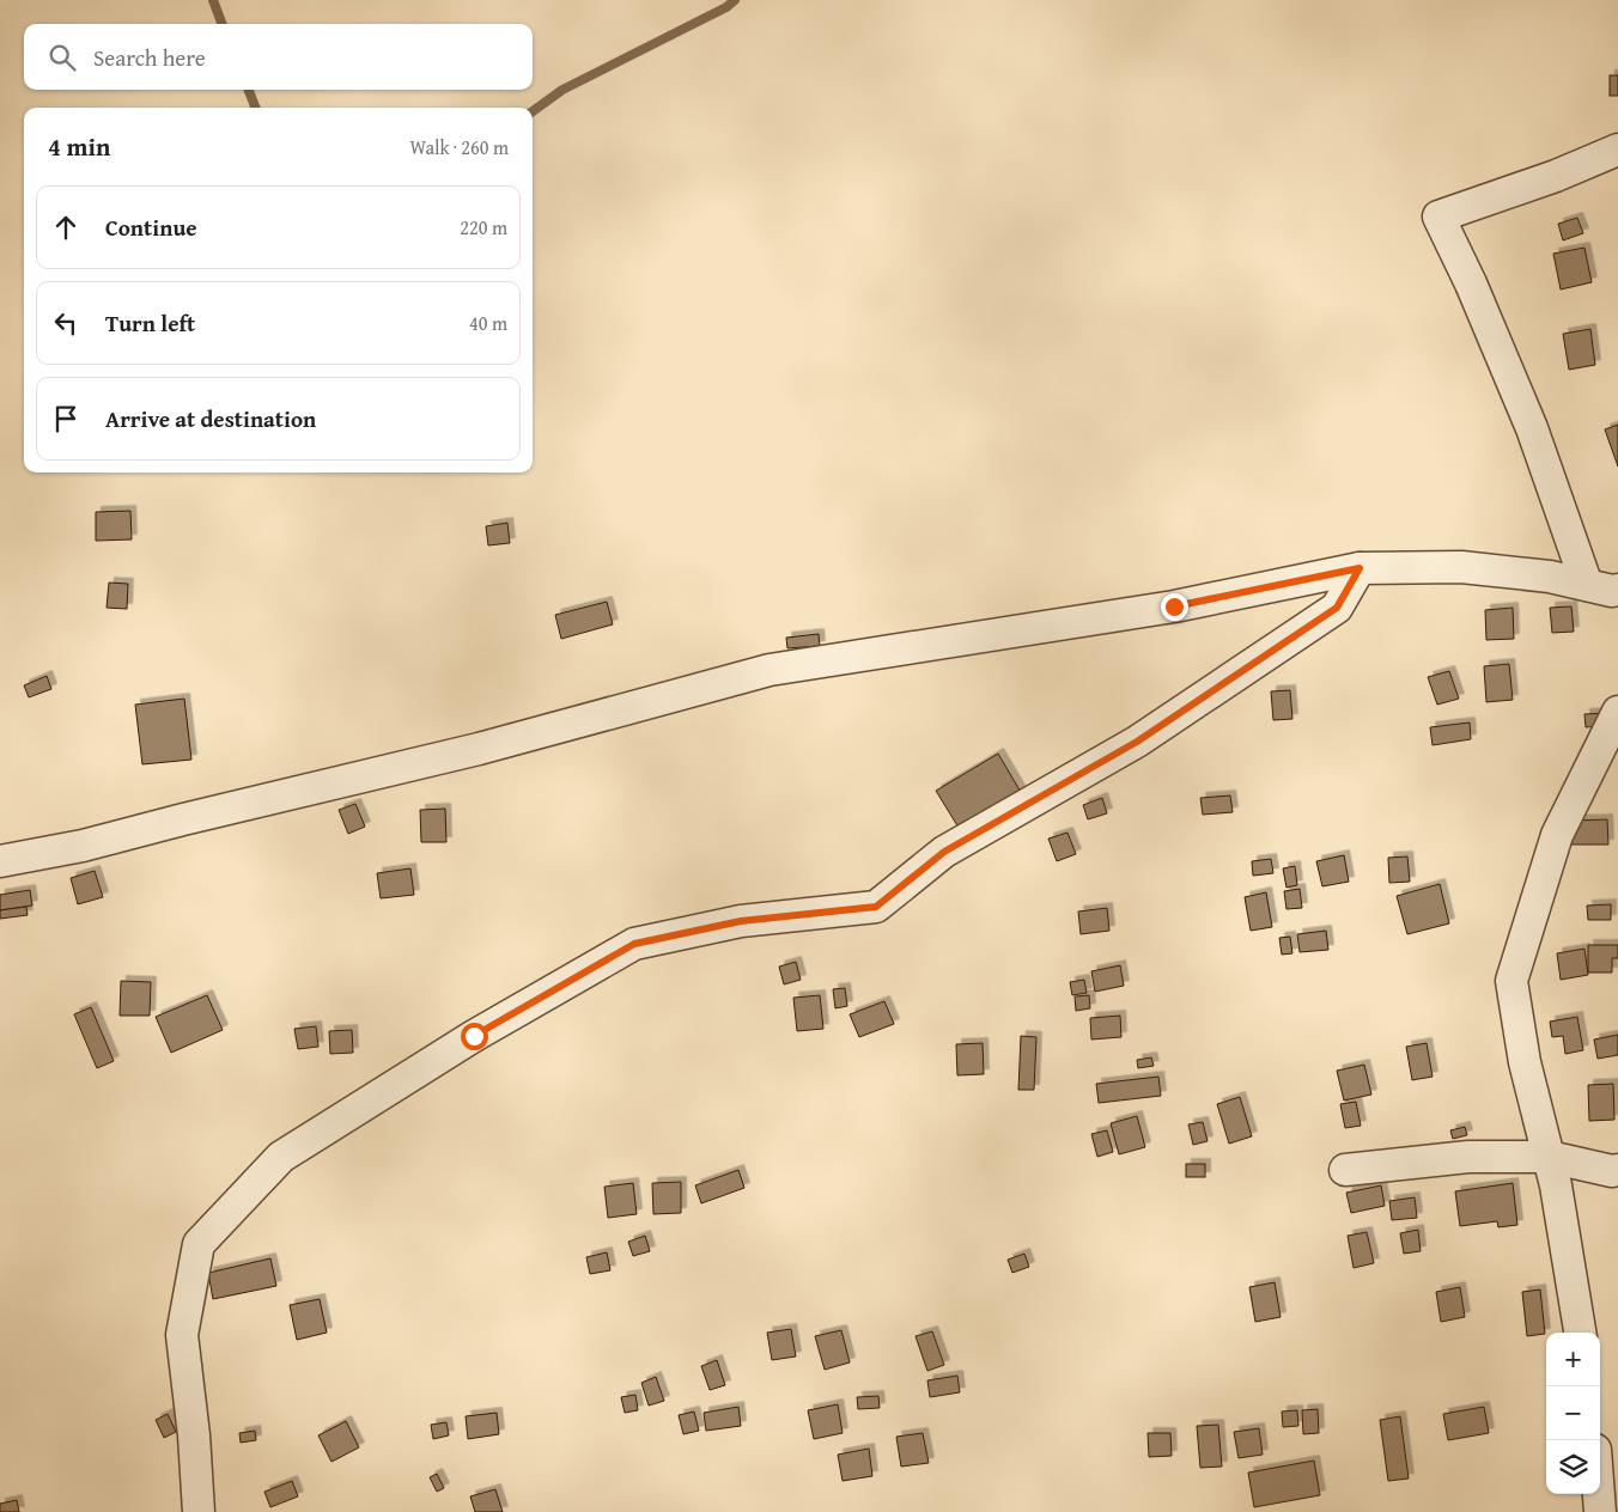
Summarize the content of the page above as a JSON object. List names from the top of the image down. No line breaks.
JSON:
{"page":{"search":"Search here","heading":["4 min","Walk · 260 m"],"list":[["Continue","220 m"],["Turn left","40 m"],"Arrive at destination"],"map_buttons":["+","−"]}}
